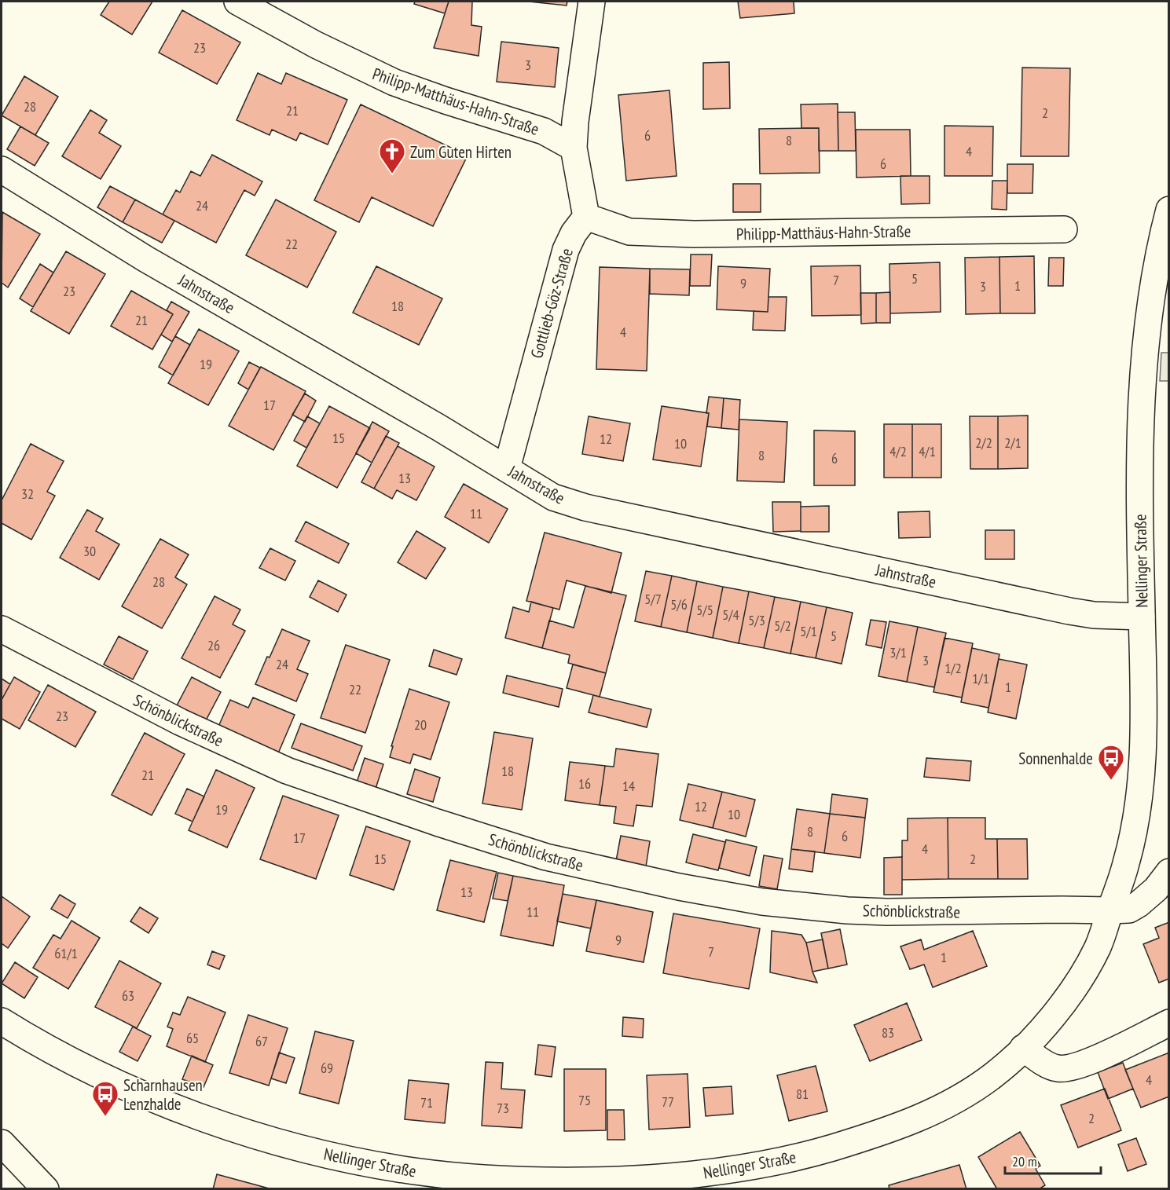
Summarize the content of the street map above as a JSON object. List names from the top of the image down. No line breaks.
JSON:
{"streets":{"street":["Philipp-Matthäus-Hahn-Straße","Jahnstraße","Gottlieb-Göz-Straße","Nellinger Straße","Schönblickstraße"]},"crossings":[["Philipp-Matthäus-Hahn-Straße","Gottlieb-Göz-Straße"],["Jahnstraße","Gottlieb-Göz-Straße"],["Jahnstraße","Nellinger Straße"],["Nellinger Straße","Schönblickstraße"]],"places":{"church":["Zum Guten Hirten"],"bus stop":["Sonnenhalde","Scharnhausen Lenzhalde"]},"house_numbers":["23","3","28","21","2","6","8","4","6","24","22","5","7","9","1","3","23","18","21","4","19","17","15","12","2/2","2/1","10","4/2","4/1","8","6","13","32","11","30","28","5/7","5/6","5/5","5/4","5/3","5/2","5/1","5","26","3/1","3","24","1/2","1/1","1","22","23","20","18","21","16","14","12","19","10","8","6","17","4","15","2","13","11","9","7","61/1","1","63","83","65","67","69","4","81","75","77","71","73","2"],"scale_bar":"20 m"}
